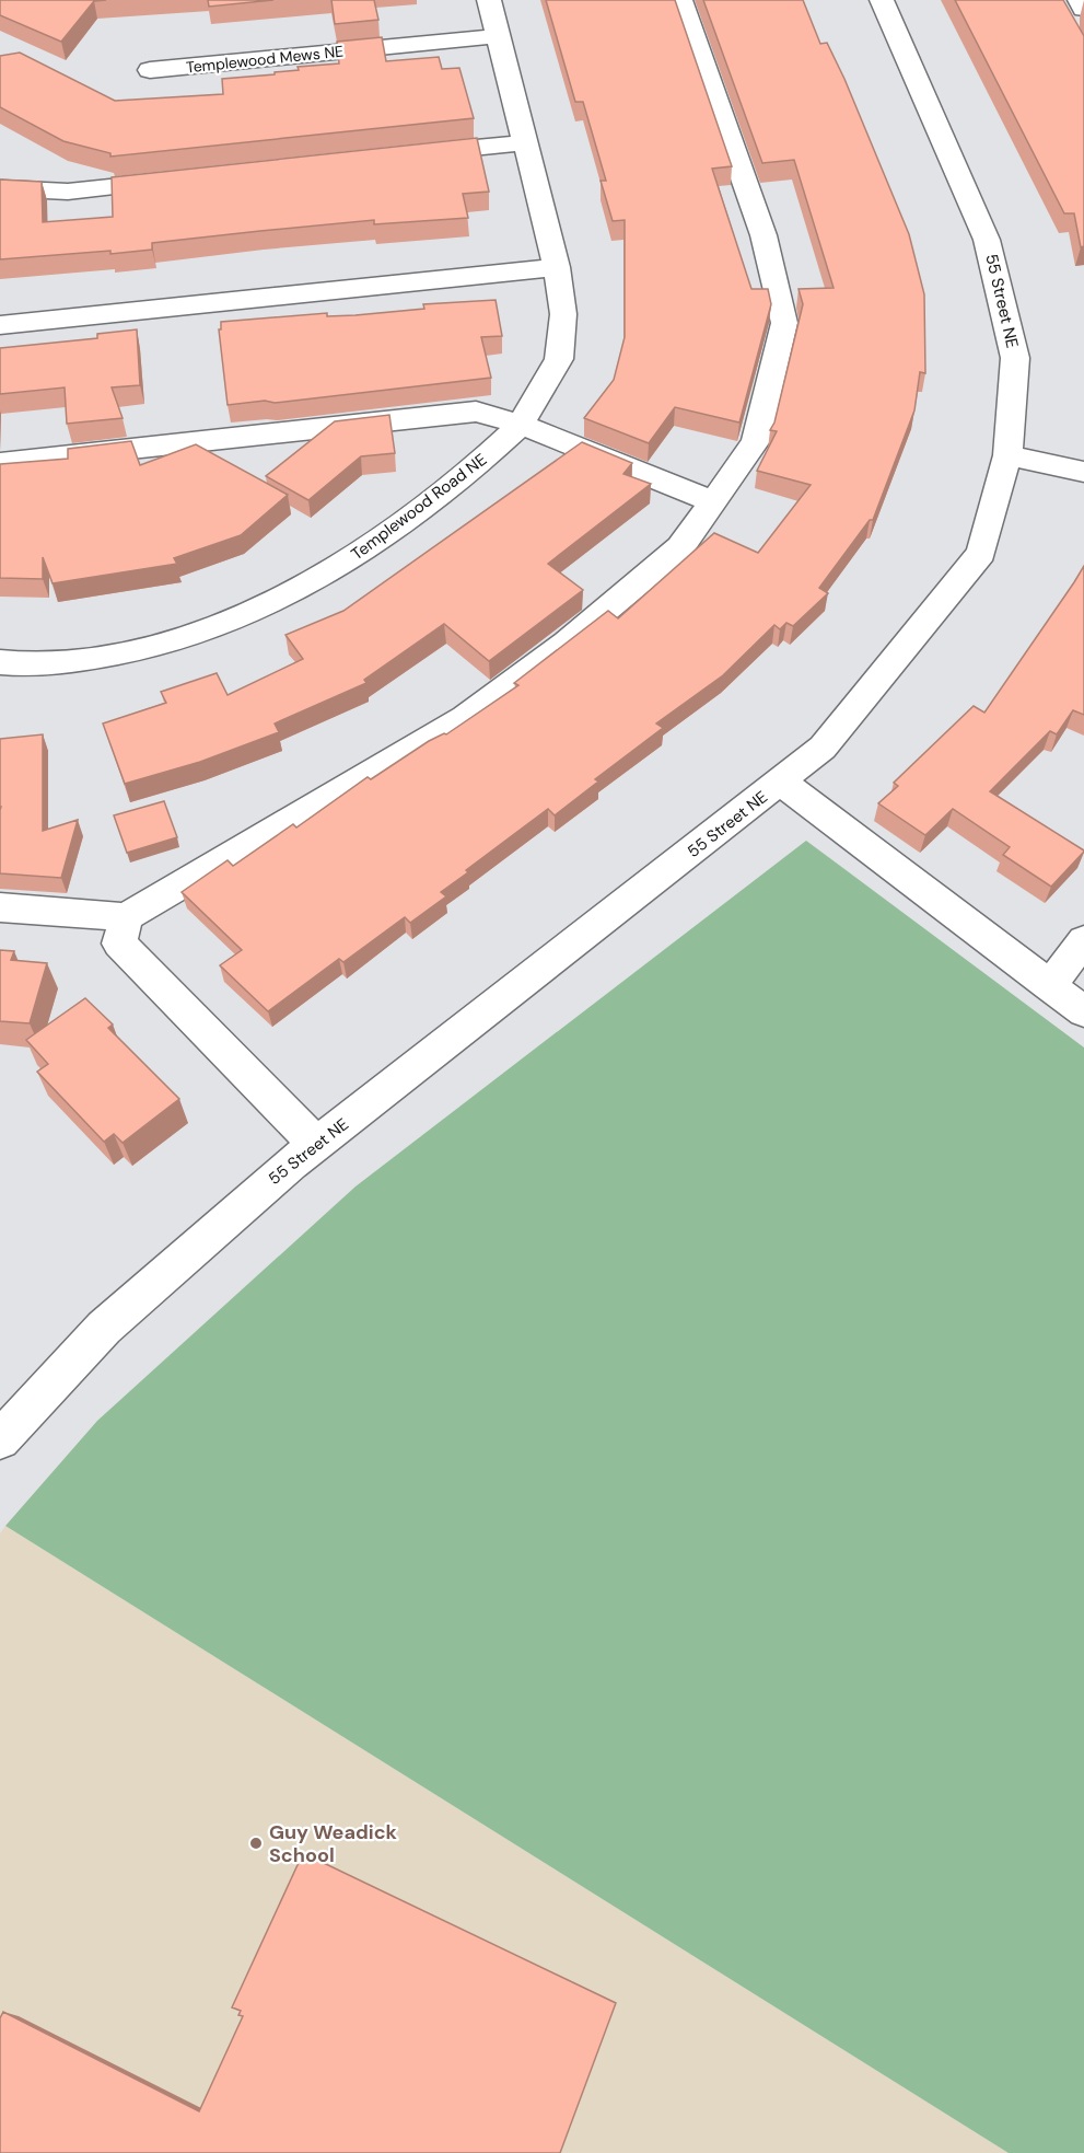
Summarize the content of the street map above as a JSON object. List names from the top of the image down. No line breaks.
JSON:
{"streets":{"street":["Templewood Mews NE","55 Street NE","Templewood Road NE"]},"crossings":[["Templewood Mews NE","Templewood Road NE"]],"places":["Guy Weadick School"]}
